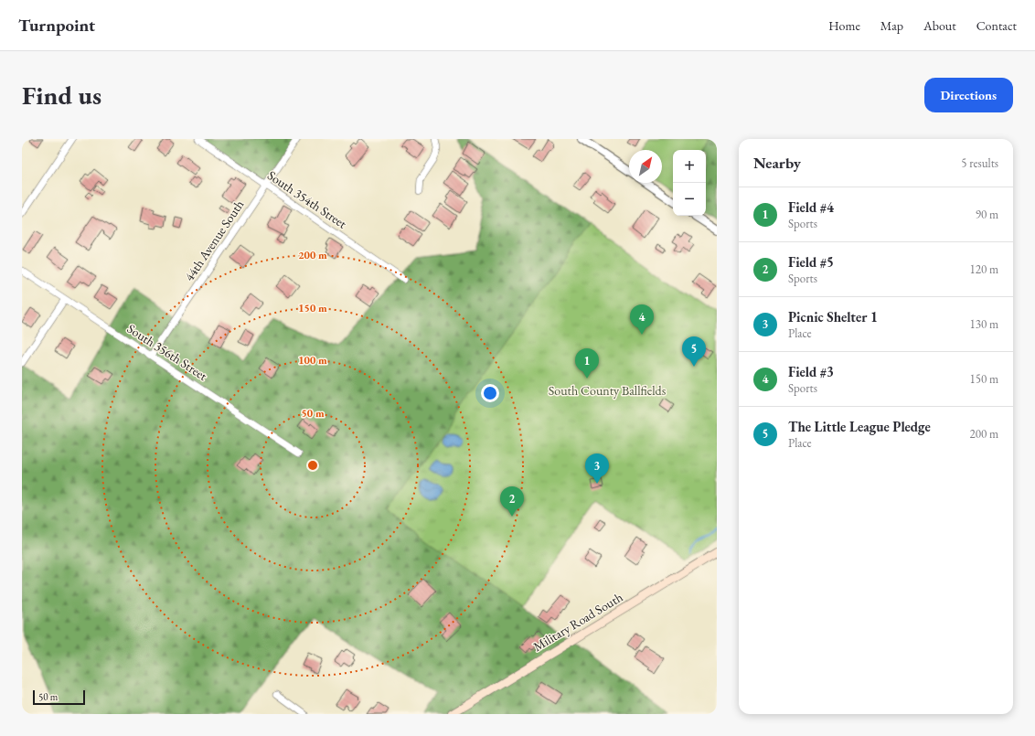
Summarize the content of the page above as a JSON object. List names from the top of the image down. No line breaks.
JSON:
{"streets":{"main road":["Military Road South"],"street":["South 354th Street","44th Avenue South","South 356th Street"]},"crossings":[["South 354th Street","44th Avenue South"],["44th Avenue South","South 356th Street"]],"parks":["South County Ballfields"],"scale_bar":"50 m","north":"top right","page":{"header":"Turnpoint","nav":["Home","Map","About","Contact"],"buttons":"Directions","title":"Find us","heading":["Nearby","5 results"],"map_buttons":["+","−"],"list":[{"mark":"1","name":"Field #4","note":"Sports","value":"90 m"},{"mark":"2","name":"Field #5","note":"Sports","value":"120 m"},{"mark":"3","name":"Picnic Shelter 1","note":"Place","value":"130 m"},{"mark":"4","name":"Field #3","note":"Sports","value":"150 m"},{"mark":"5","name":"The Little League Pledge","note":"Place","value":"200 m"}],"pins":["4","5","1","3","2"],"scale":"50 m"},"rings":["200 m","150 m","100 m","50 m"]}
